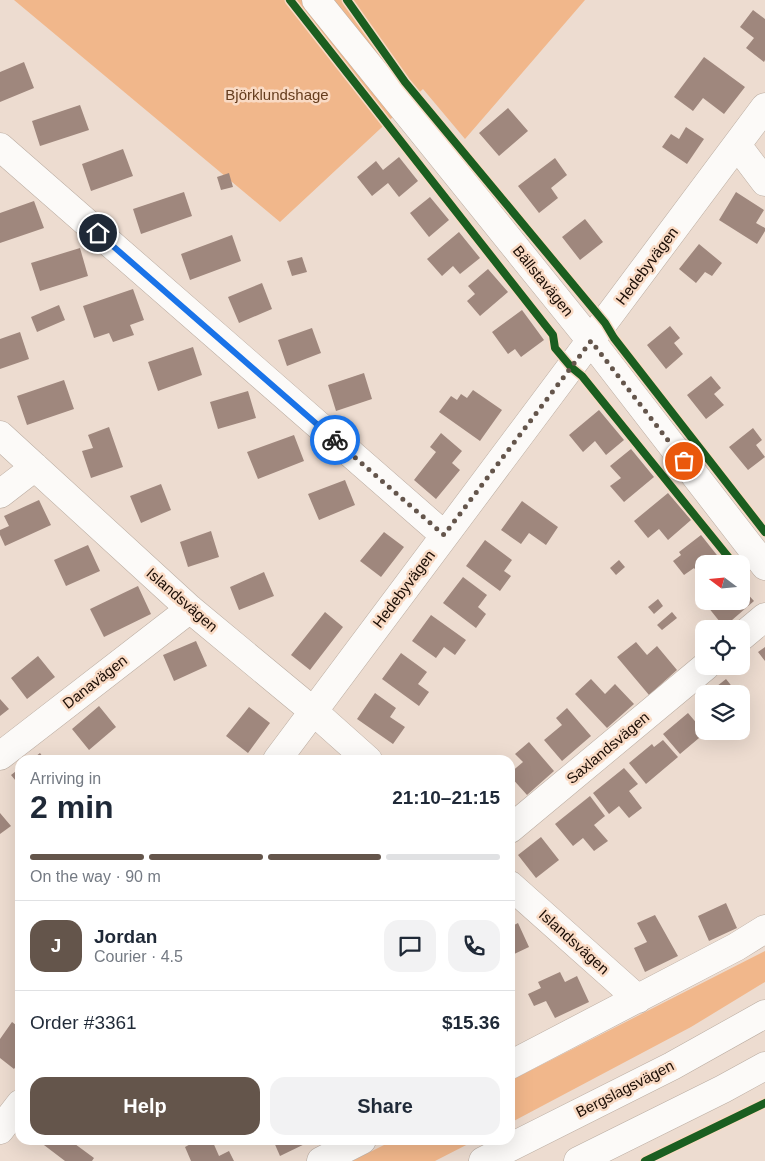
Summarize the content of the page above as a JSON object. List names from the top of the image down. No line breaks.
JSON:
{"streets":{"street":["Hedebyvägen","Bällstavägen","Islandsvägen","Danavägen","Saxlandsvägen","Bergslagsvägen"]},"crossings":[["Hedebyvägen","Bällstavägen"],["Hedebyvägen","Islandsvägen"],["Islandsvägen","Danavägen"]],"parks":["Björklundshage"],"north":"left","page":{"heading":["2 min","Arriving in","21:10–21:15"],"panel":["Jordan","Courier · 4.5","Order #3361","$15.36"],"bar":"On the way · 90 m","round":"J","buttons":["Help","Share"]}}
